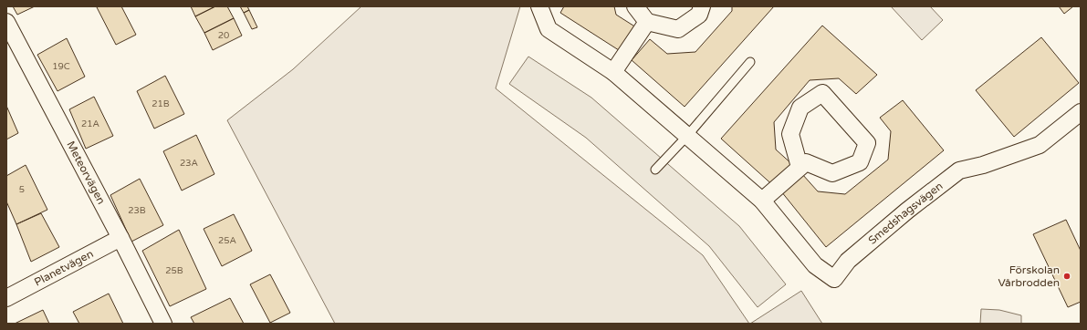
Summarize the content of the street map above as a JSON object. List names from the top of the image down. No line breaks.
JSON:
{"streets":{"street":["Meteorvägen","Smedshagsvägen","Planetvägen"]},"crossings":[["Meteorvägen","Planetvägen"]],"places":["Förskolan Vårbrodden"],"house_numbers":["20","19C","21B","21A","23A","5","23B","25A","25B"]}
